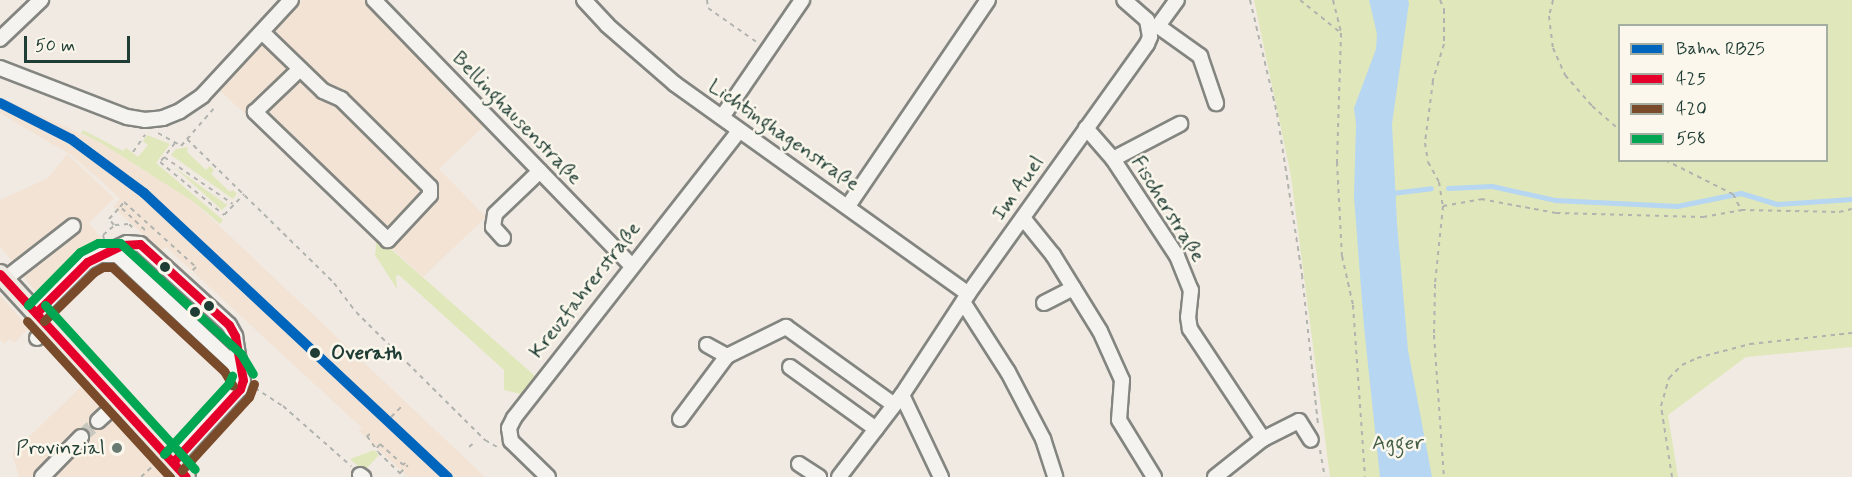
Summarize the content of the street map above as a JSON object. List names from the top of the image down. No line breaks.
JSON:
{"streets":{"street":["Bellinghausenstraße","Lichtinghagenstraße","Im Auel","Fischerstraße","Kreuzfahrerstraße"]},"crossings":[["Bellinghausenstraße","Kreuzfahrerstraße"],["Lichtinghagenstraße","Im Auel"],["Lichtinghagenstraße","Kreuzfahrerstraße"],["Im Auel","Fischerstraße"]],"parks":["Agger"],"places":["Overath","Provinzial"],"lines":["rail line RB25","transit line 558","transit line 425","transit line 420"],"legend":["Bahn RB25","425","420","558"],"scale_bar":"50 m"}
